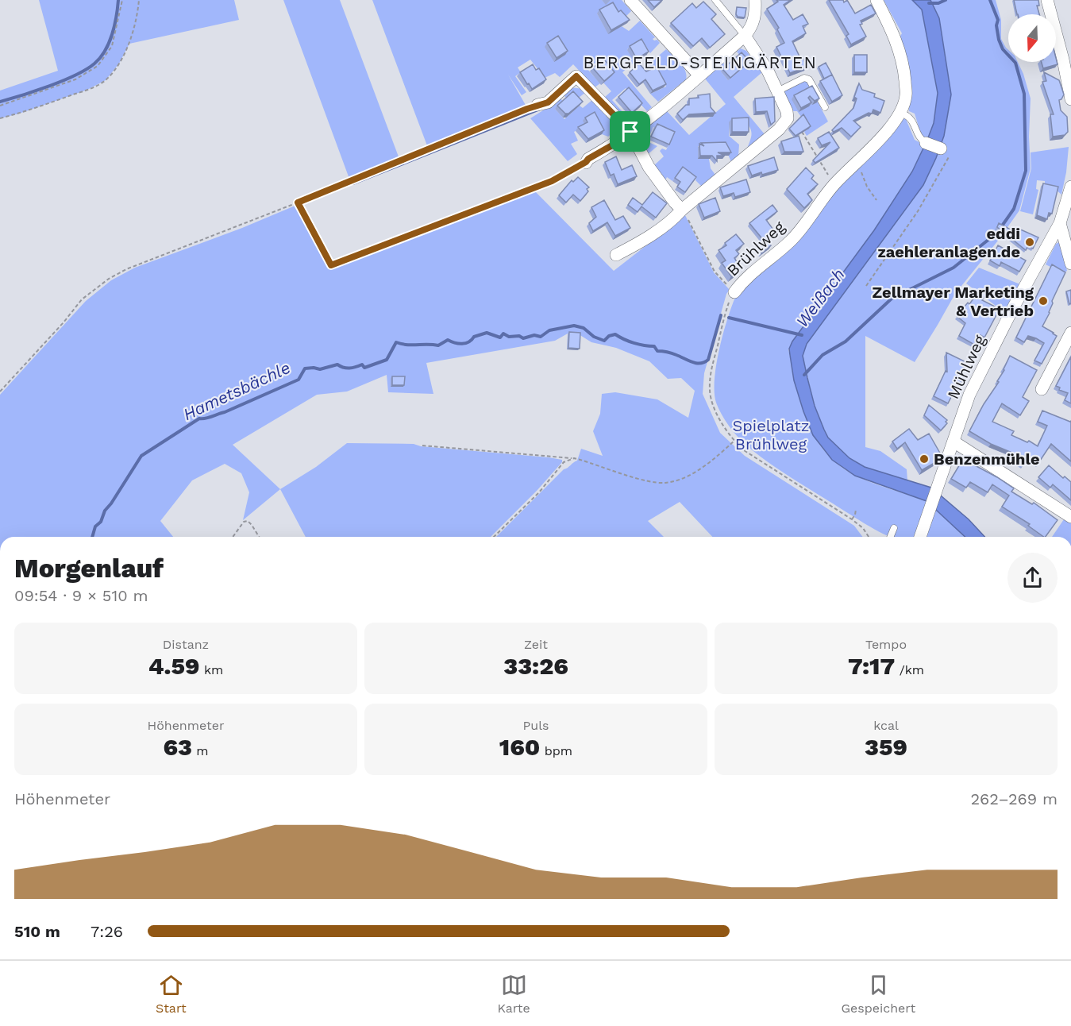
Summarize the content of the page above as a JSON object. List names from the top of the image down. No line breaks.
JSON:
{"streets":{"street":["Brühlweg","Mühlweg"]},"districts":["BERGFELD-STEINGÄRTEN"],"water":["Weißach","Hametsbächle"],"parks":["Spielplatz Brühlweg"],"places":["eddi zaehleranlagen.de","Zellmayer Marketing & Vertrieb","Benzenmühle"],"north":"bottom","page":{"heading":["Morgenlauf","09:54 · 9 × 510 m"],"stats":[["Distanz","4.59 km"],["Zeit","33:26"],["Tempo","7:17 /km"],["Höhenmeter","63 m"],["Puls","160 bpm"],["kcal","359"]],"chart":["Höhenmeter","262–269 m"],"list":[{"name":"510 m","note":"7:26"}],"tabs":["Start","Karte","Gespeichert"]}}
